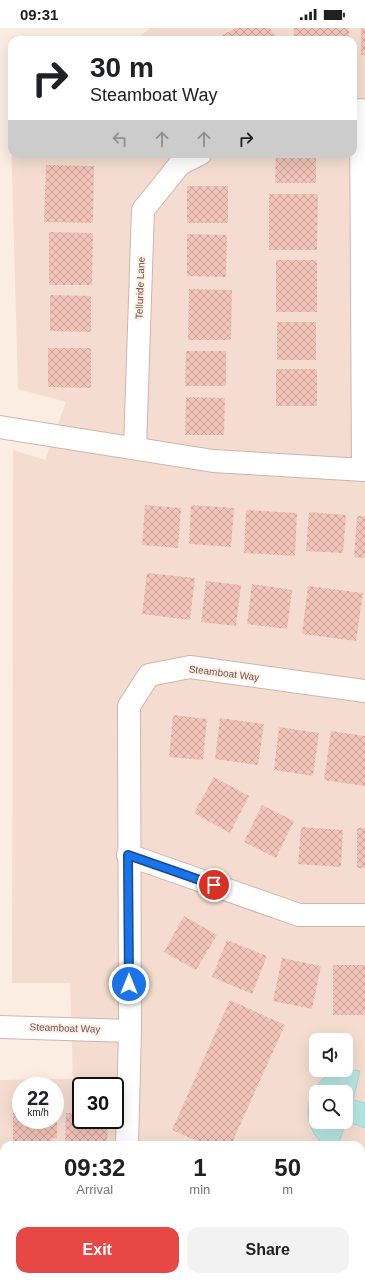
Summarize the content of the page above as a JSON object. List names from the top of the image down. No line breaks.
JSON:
{"streets":{"street":["Telluride Lane","Steamboat Way"]},"page":{"status":"09:31","turn":["30 m","Steamboat Way"],"speed":"22 km/h","limit":"30","eta":["09:32","Arrival","1","min","50","m"],"buttons":["Exit","Share"]}}
